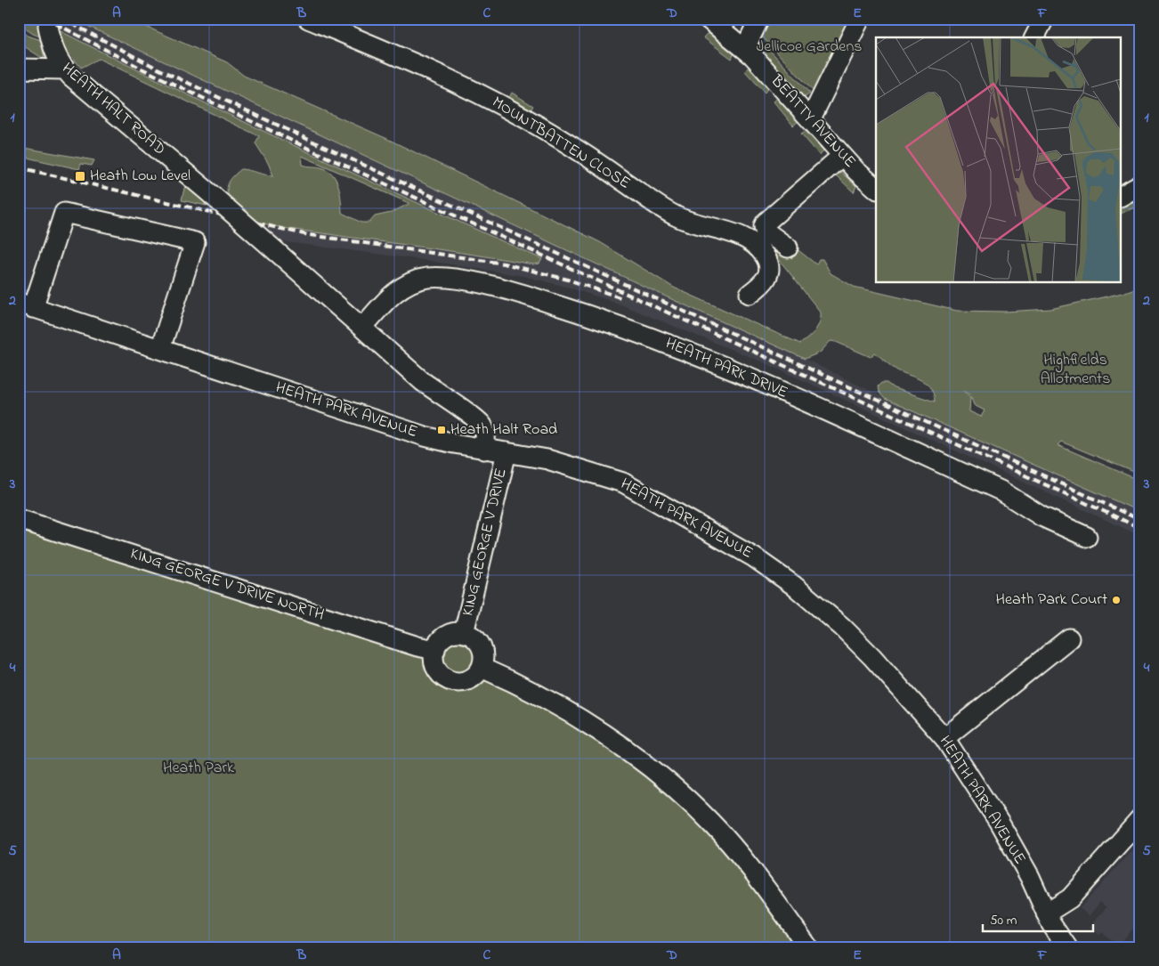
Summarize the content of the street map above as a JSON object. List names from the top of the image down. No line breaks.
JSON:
{"streets":{"street":["HEATH HALT ROAD","BEATTY AVENUE","MOUNTBATTEN CLOSE","HEATH PARK DRIVE","HEATH PARK AVENUE","KING GEORGE V DRIVE","KING GEORGE V DRIVE NORTH"]},"crossings":[["HEATH HALT ROAD","HEATH PARK DRIVE"],["HEATH HALT ROAD","HEATH PARK AVENUE"],["HEATH PARK AVENUE","KING GEORGE V DRIVE"],["KING GEORGE V DRIVE","KING GEORGE V DRIVE NORTH"]],"parks":["Jellicoe Gardens","Highfields Allotments","Heath Park"],"places":{"transit":["Heath Low Level","Heath Halt Road"],"other":["Heath Park Court"]},"scale_bar":"50 m","grid":{"columns":["A","B","C","D","E","F"],"rows":["1","2","3","4","5"]}}
